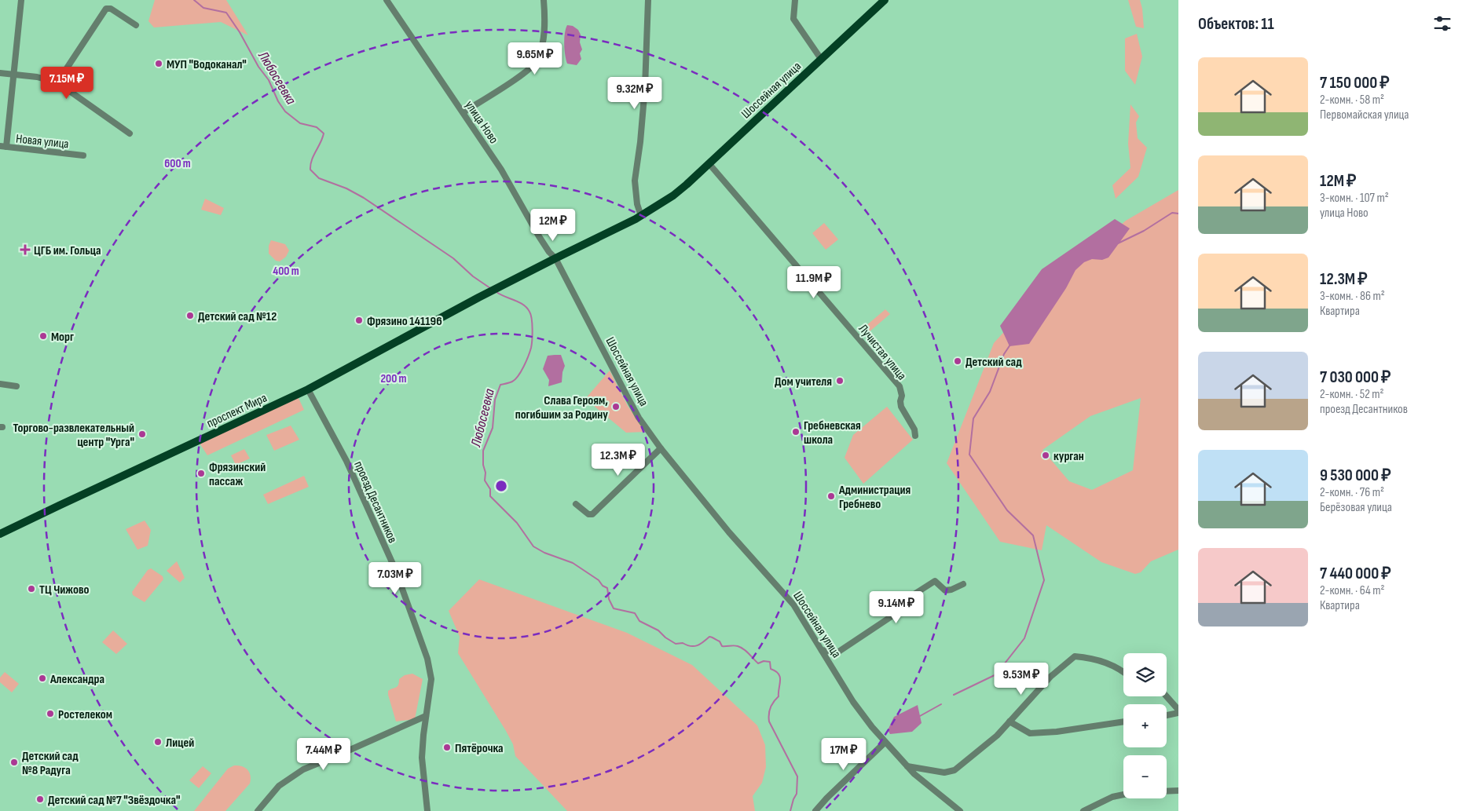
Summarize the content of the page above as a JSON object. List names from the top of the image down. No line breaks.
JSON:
{"streets":{"main road":["Шоссейная улица","проспект Мира"],"street":["улица Ново","Новая улица","Лучистая улица","проезд Десантников"]},"crossings":[["Шоссейная улица","улица Ново"],["Шоссейная улица","Лучистая улица"],["Шоссейная улица","проспект Мира"],["улица Ново","проспект Мира"],["проспект Мира","проезд Десантников"]],"water":["Любосеевка"],"places":{"other":["МУП \"Водоканал\"","Детский сад №12","Фрязино 141196","Морг","Детский сад","Дом учителя","Слава Героям, погибшим за Родину","Гребневская школа","Торгово-развлекательный центр \"Урга\"","курган","Фрязинский пассаж","Администрация Гребнево","ТЦ Чижово","Александра","Ростелеком","Лицей","Пятёрочка","Детский сад №8 Радуга","Детский сад №7 \"Звёздочка\""],"health":["ЦГБ им. Гольца"]},"page":{"heading":"Объектов: 11","price":["9.65M ₽","7.15M ₽","9.32M ₽","12M ₽","11.9M ₽","12.3M ₽","7.03M ₽","9.14M ₽","9.53M ₽","7.44M ₽","17M ₽"],"list":[{"name":"7 150 000 ₽","note":"2-комн. · 58 m² · Первомайская улица"},{"name":"12M ₽","note":"3-комн. · 107 m² · улица Ново"},{"name":"12.3M ₽","note":"3-комн. · 86 m² · Квартира"},{"name":"7 030 000 ₽","note":"2-комн. · 52 m² · проезд Десантников"},{"name":"9 530 000 ₽","note":"2-комн. · 76 m² · Берёзовая улица"},{"name":"7 440 000 ₽","note":"2-комн. · 64 m² · Квартира"}],"map_buttons":["+","−"]},"rings":["600 m","400 m","200 m"]}
